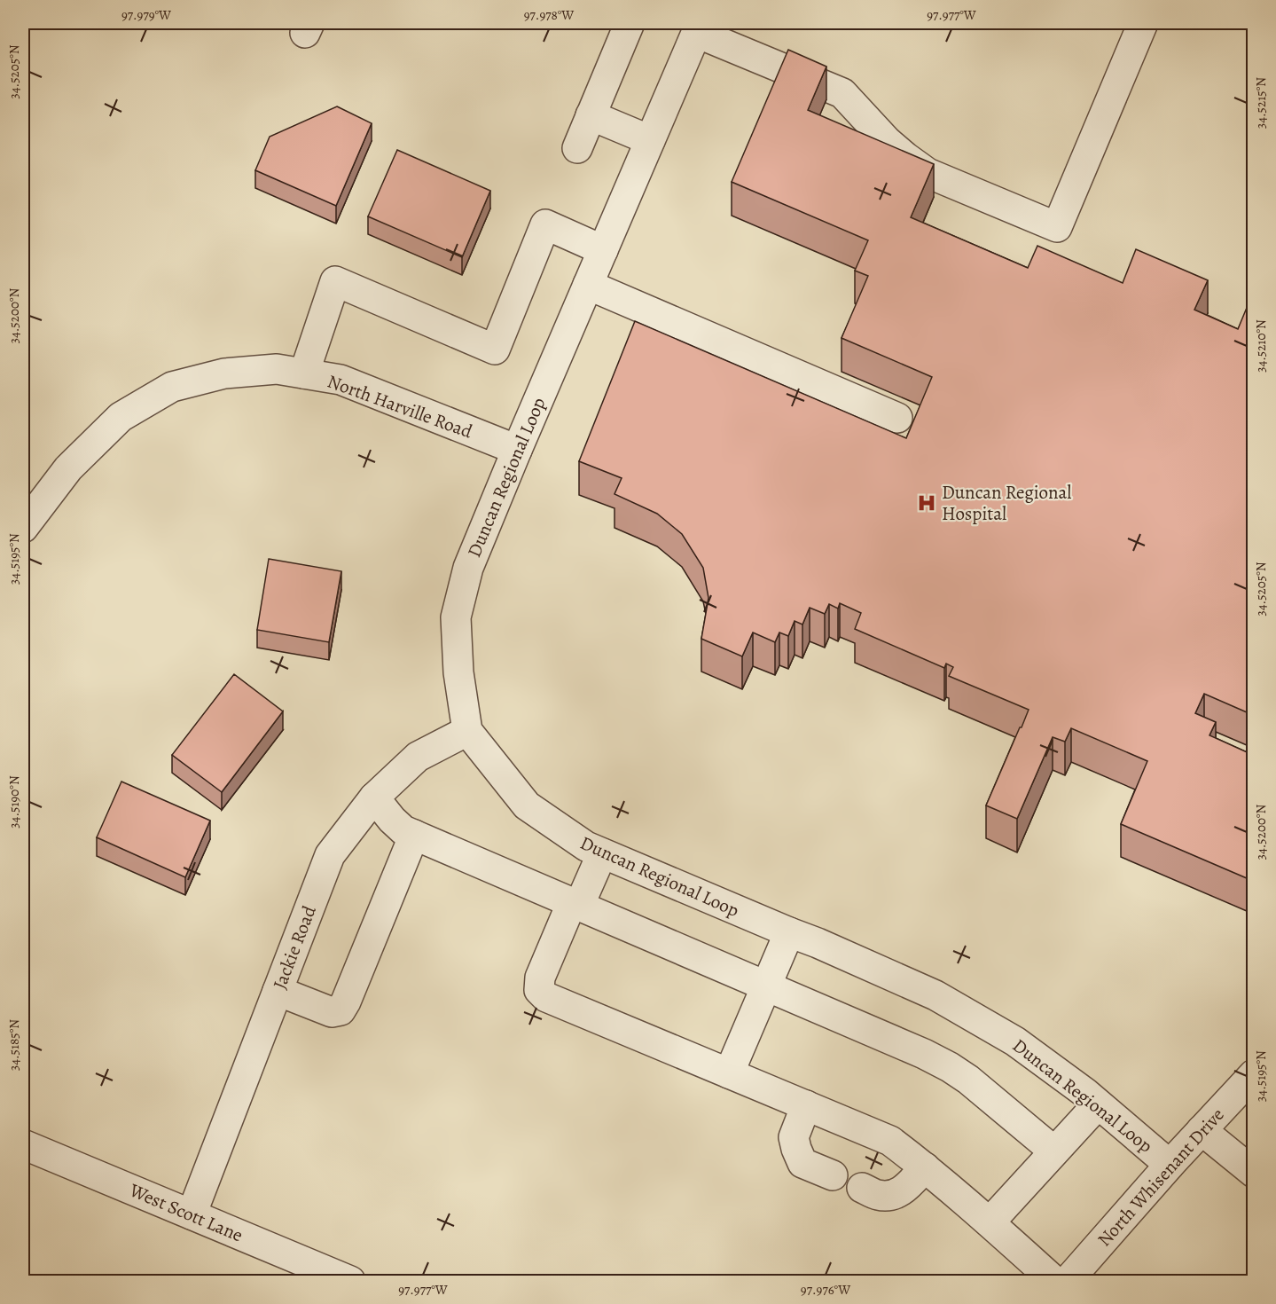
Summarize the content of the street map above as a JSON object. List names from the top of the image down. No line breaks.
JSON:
{"streets":{"street":["North Harville Road","Duncan Regional Loop","Jackie Road","North Whisenant Drive","West Scott Lane"]},"crossings":[["North Harville Road","Duncan Regional Loop"],["Duncan Regional Loop","Jackie Road"],["Duncan Regional Loop","North Whisenant Drive"],["Jackie Road","West Scott Lane"]],"places":{"hospital":["Duncan Regional Hospital"]},"coordinates":["97.979°W","97.978°W","97.977°W","34.5205°N","34.5215°N","34.5200°N","34.5210°N","34.5195°N","34.5190°N","34.5185°N","97.976°W"]}
